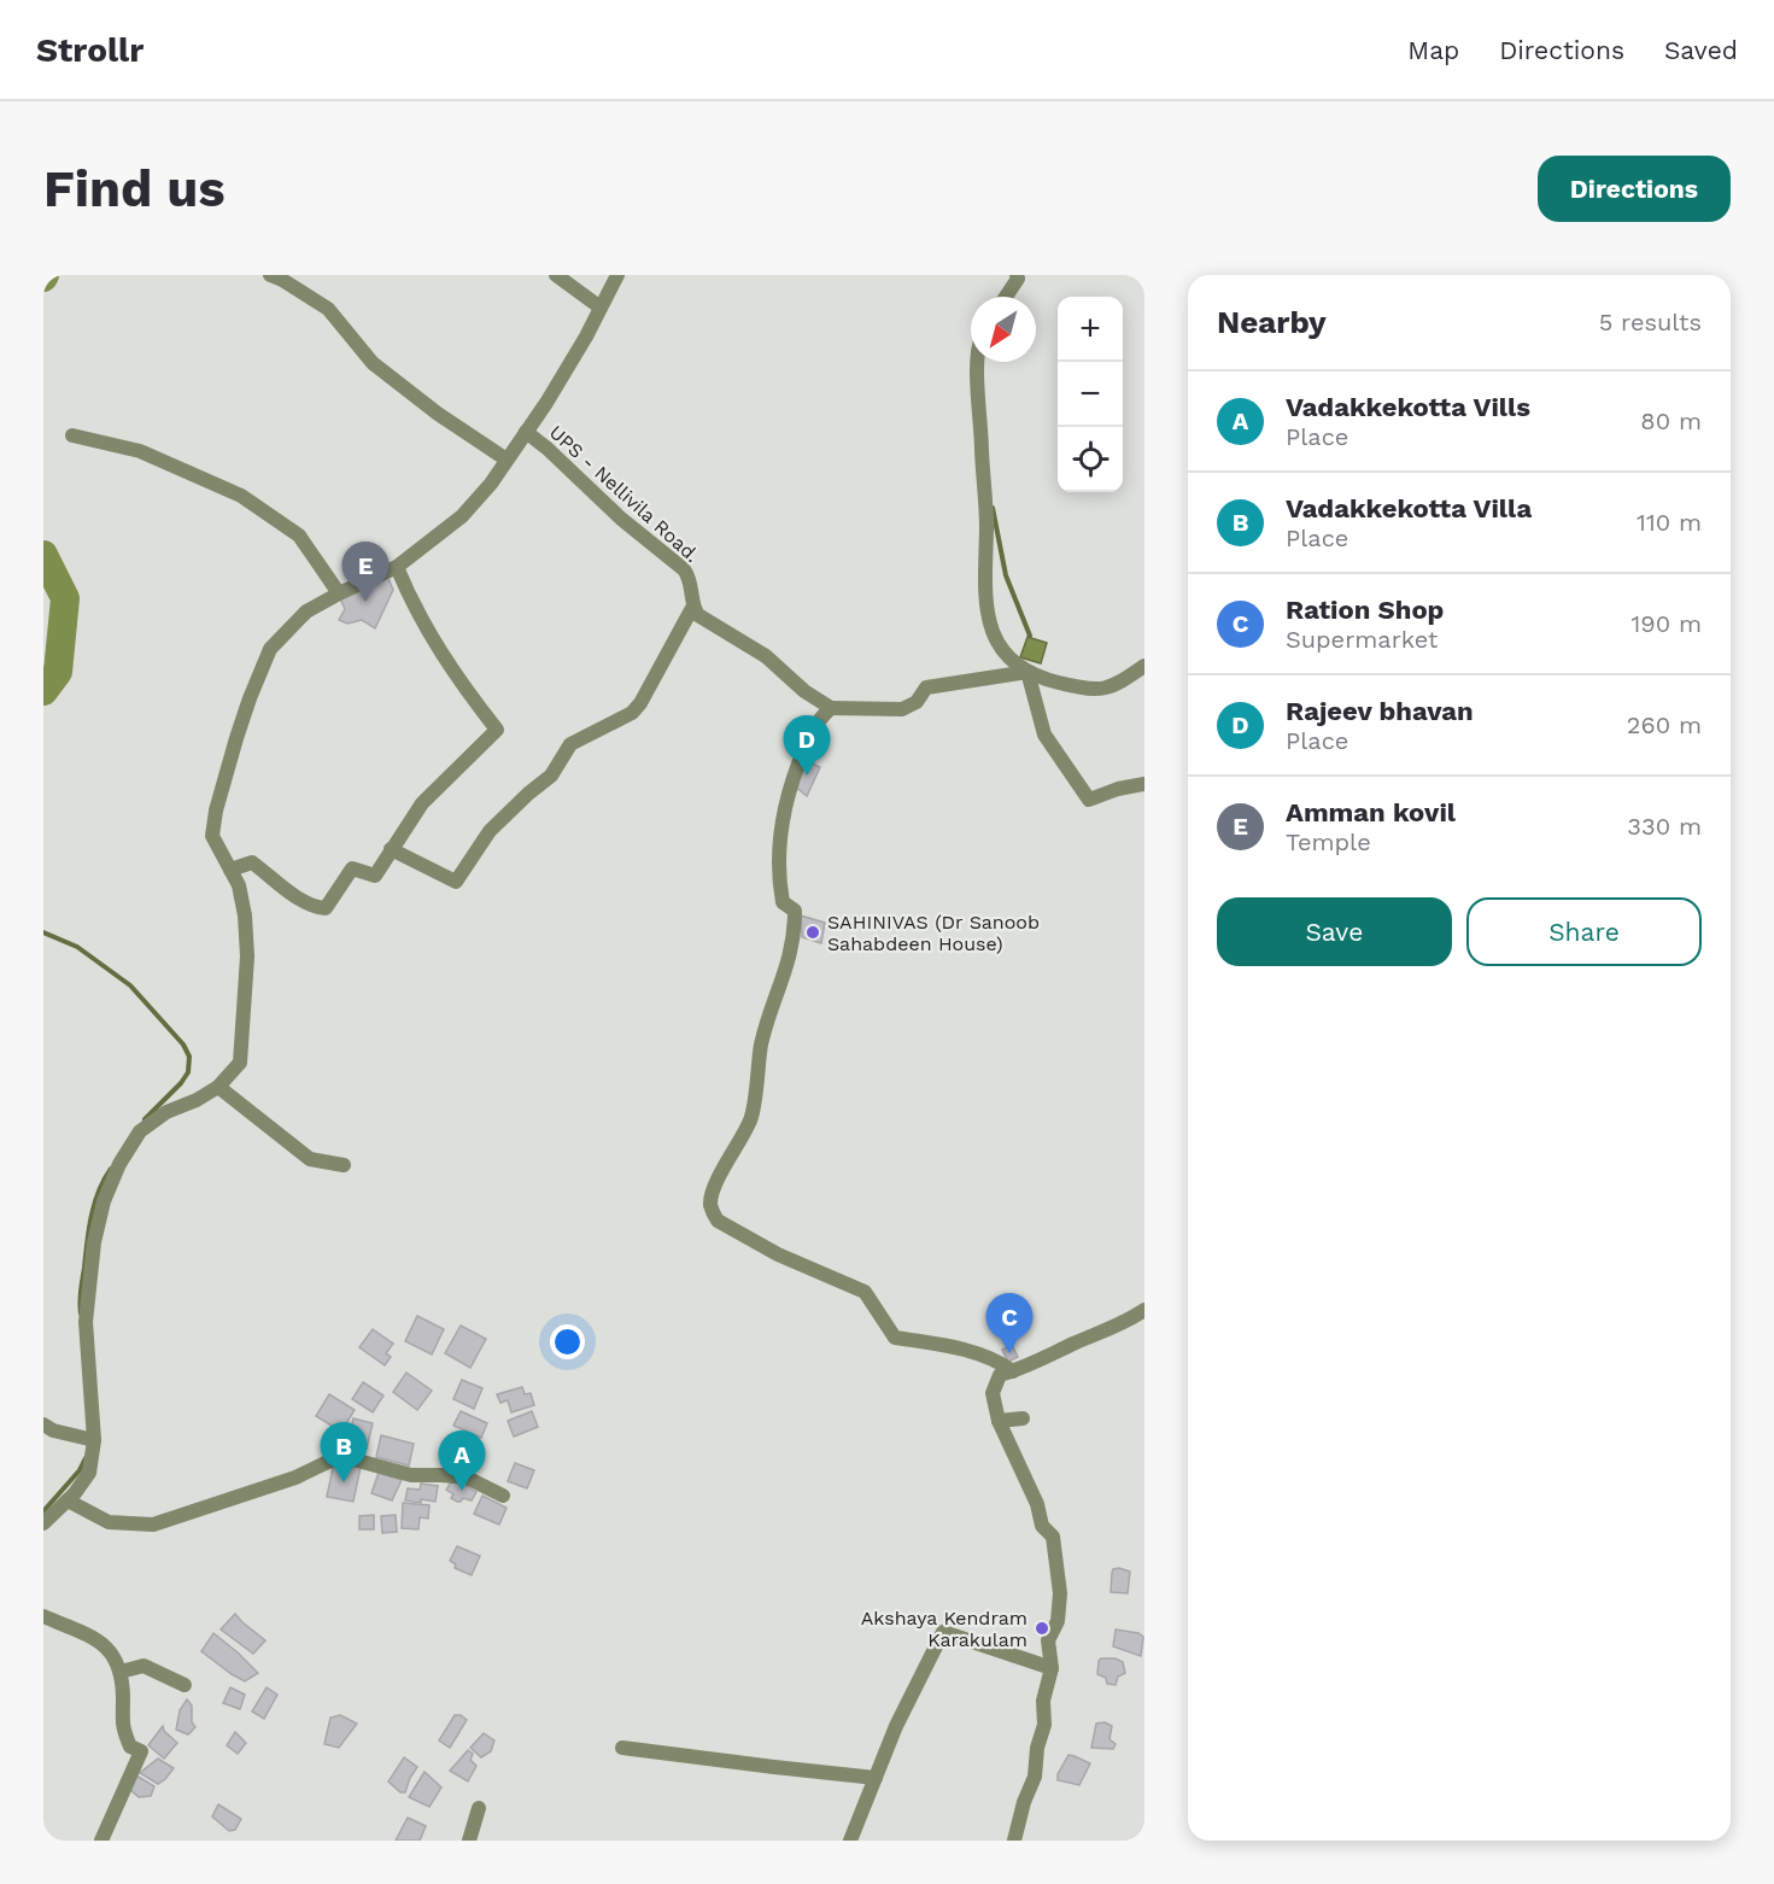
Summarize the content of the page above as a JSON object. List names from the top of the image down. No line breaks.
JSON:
{"streets":{"street":["UPS - Nellivila Road."]},"places":["SAHINIVAS (Dr Sanoob Sahabdeen House)","Akshaya Kendram Karakulam"],"north":"bottom left","page":{"header":"Strollr","nav":["Map","Directions","Saved"],"buttons":["Directions",["Save","Share"]],"title":"Find us","heading":["Nearby","5 results"],"map_buttons":["+","−"],"list":[{"mark":"A","name":"Vadakkekotta Vills","note":"Place","value":"80 m"},{"mark":"B","name":"Vadakkekotta Villa","note":"Place","value":"110 m"},{"mark":"C","name":"Ration Shop","note":"Supermarket","value":"190 m"},{"mark":"D","name":"Rajeev bhavan","note":"Place","value":"260 m"},{"mark":"E","name":"Amman kovil","note":"Temple","value":"330 m"}],"pins":["E","D","C","B","A"]}}
